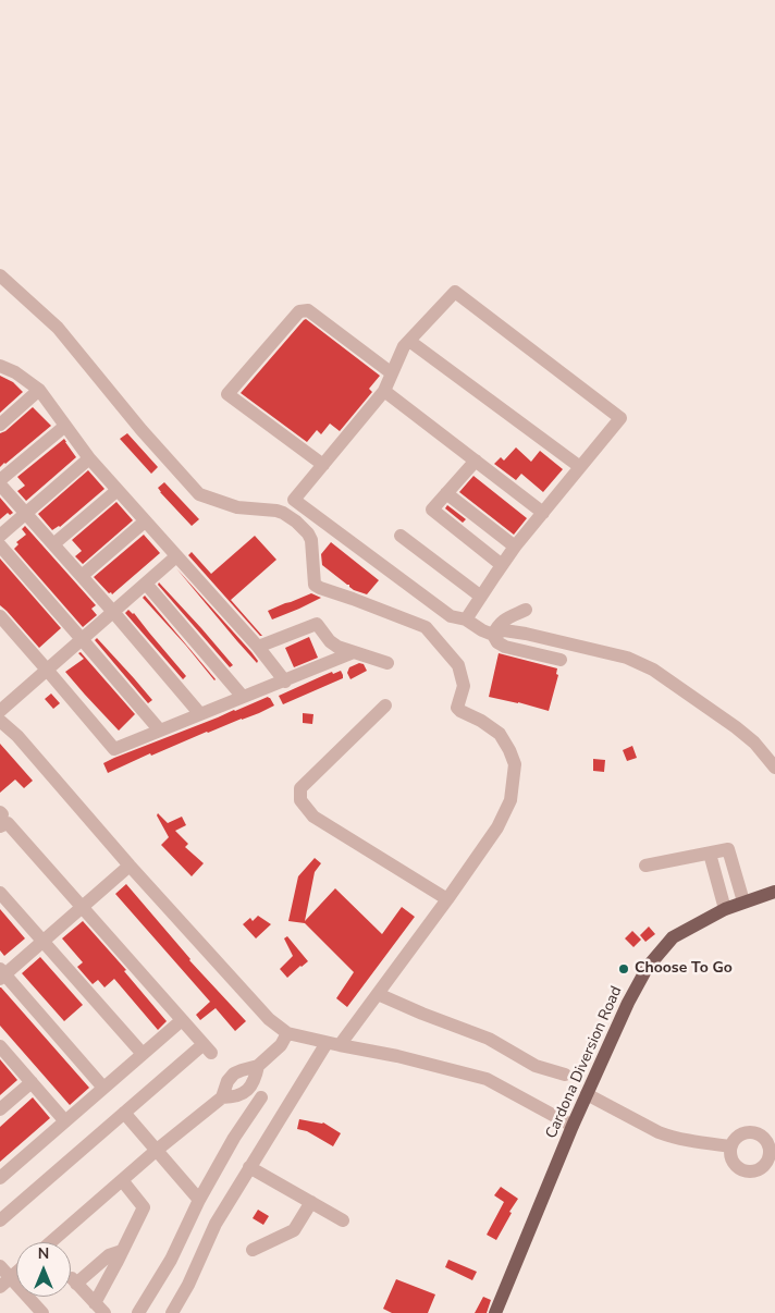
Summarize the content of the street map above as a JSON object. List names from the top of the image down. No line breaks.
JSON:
{"streets":{"main road":["Cardona Diversion Road"]},"places":["Choose To Go"],"north":"top"}
